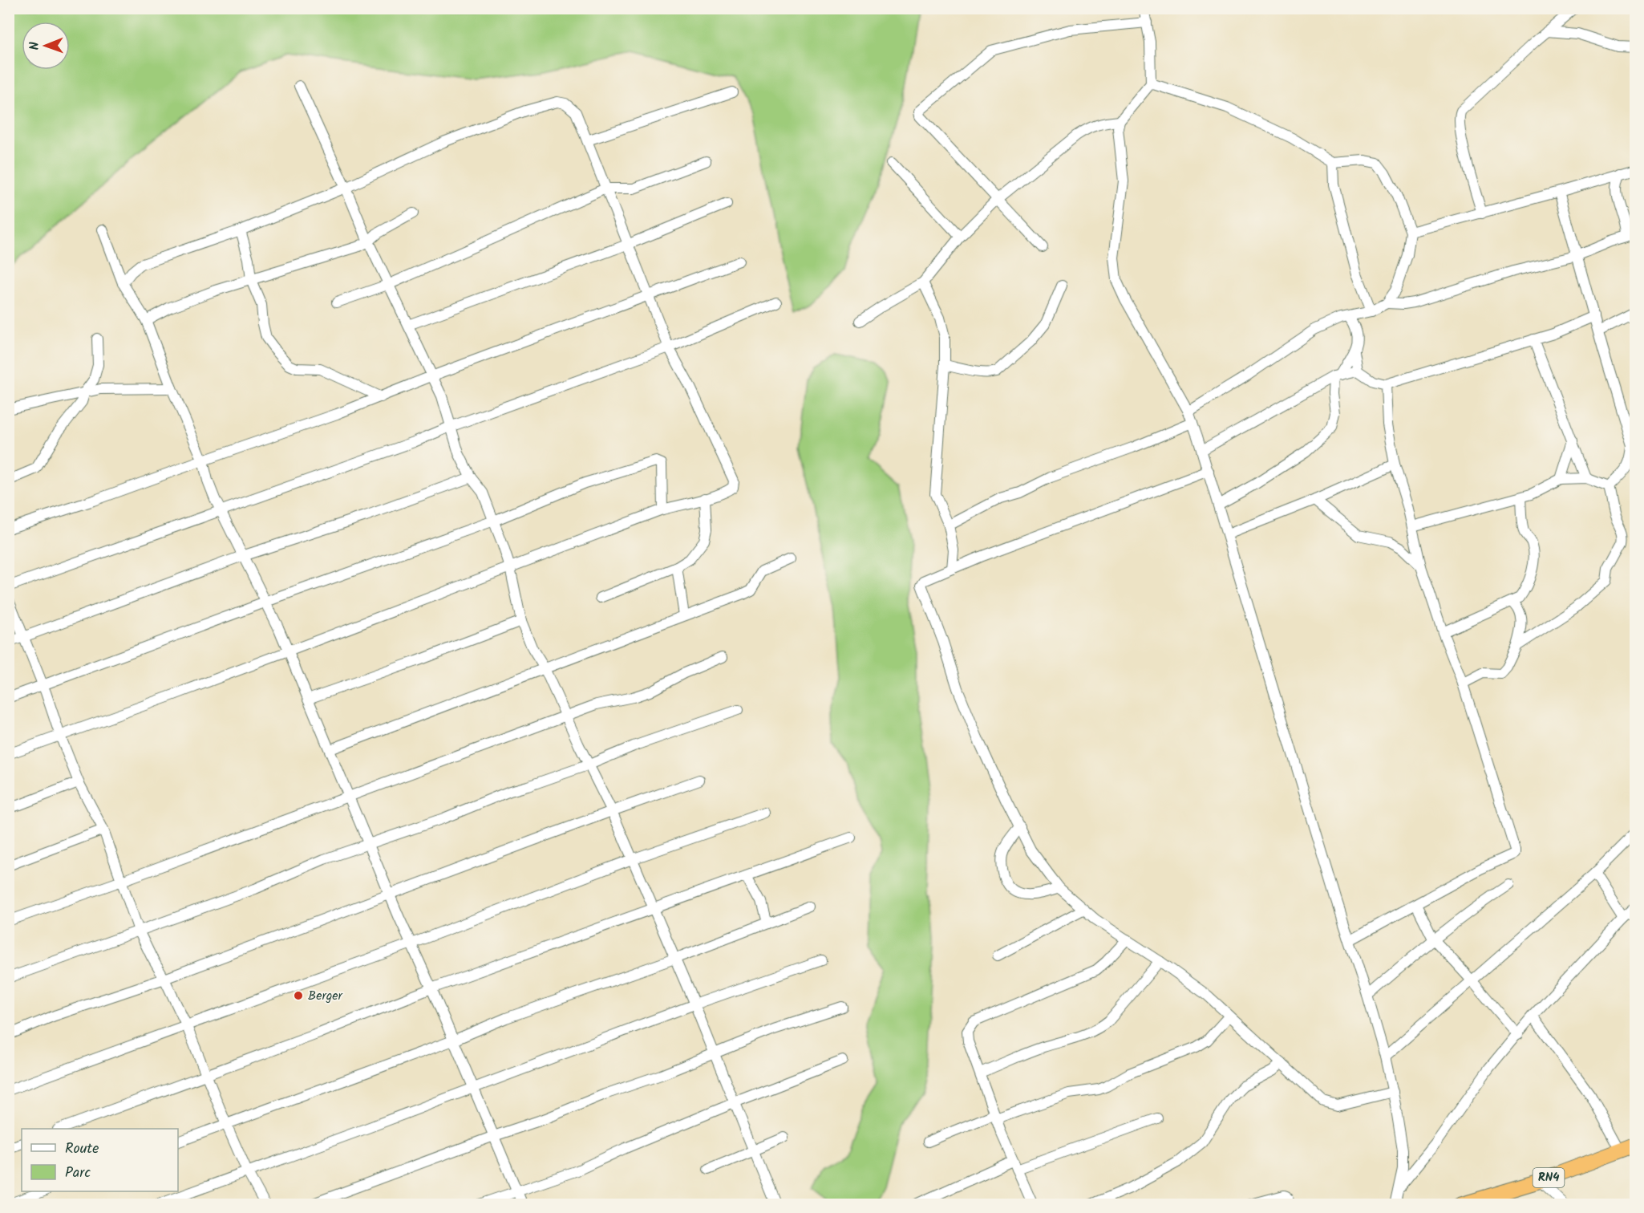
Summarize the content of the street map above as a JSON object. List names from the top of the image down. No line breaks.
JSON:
{"streets":{"highway":["RN4"]},"places":["Berger"],"legend":["Route","Parc"],"north":"left"}
